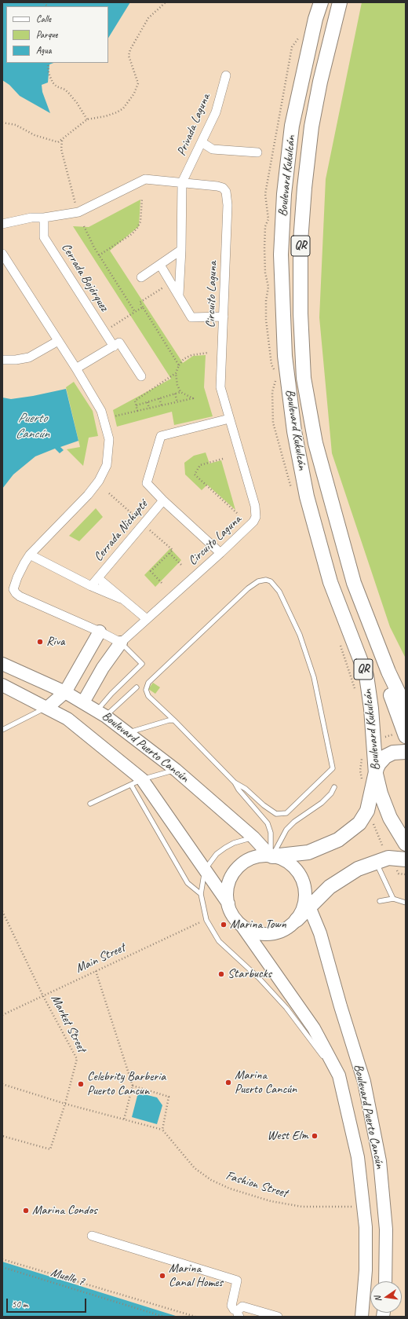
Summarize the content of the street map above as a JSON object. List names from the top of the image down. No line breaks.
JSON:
{"streets":{"main road":["Boulevard Kukulcán","QR"],"street":["Privada Laguna","Cerrada Bojórquez","Circuito Laguna","Cerrada Nichupté","Boulevard Puerto Cancún"],"path":["Main Street","Market Street","Fashion Street","Muelle 7"]},"crossings":[["Privada Laguna","Circuito Laguna"],["Cerrada Bojórquez","Circuito Laguna"],["Circuito Laguna","Cerrada Nichupté"],["Boulevard Puerto Cancún","Fashion Street"],["Main Street","Market Street"]],"water":["Puerto Cancún"],"places":["Riva","Marina Town","Starbucks","Marina Puerto Cancún","Celebrity Barberia Puerto Cancun","West Elm","Marina Condos","Marina Canal Homes"],"legend":["Calle","Parque","Agua"],"scale_bar":"50 m","north":"left"}
